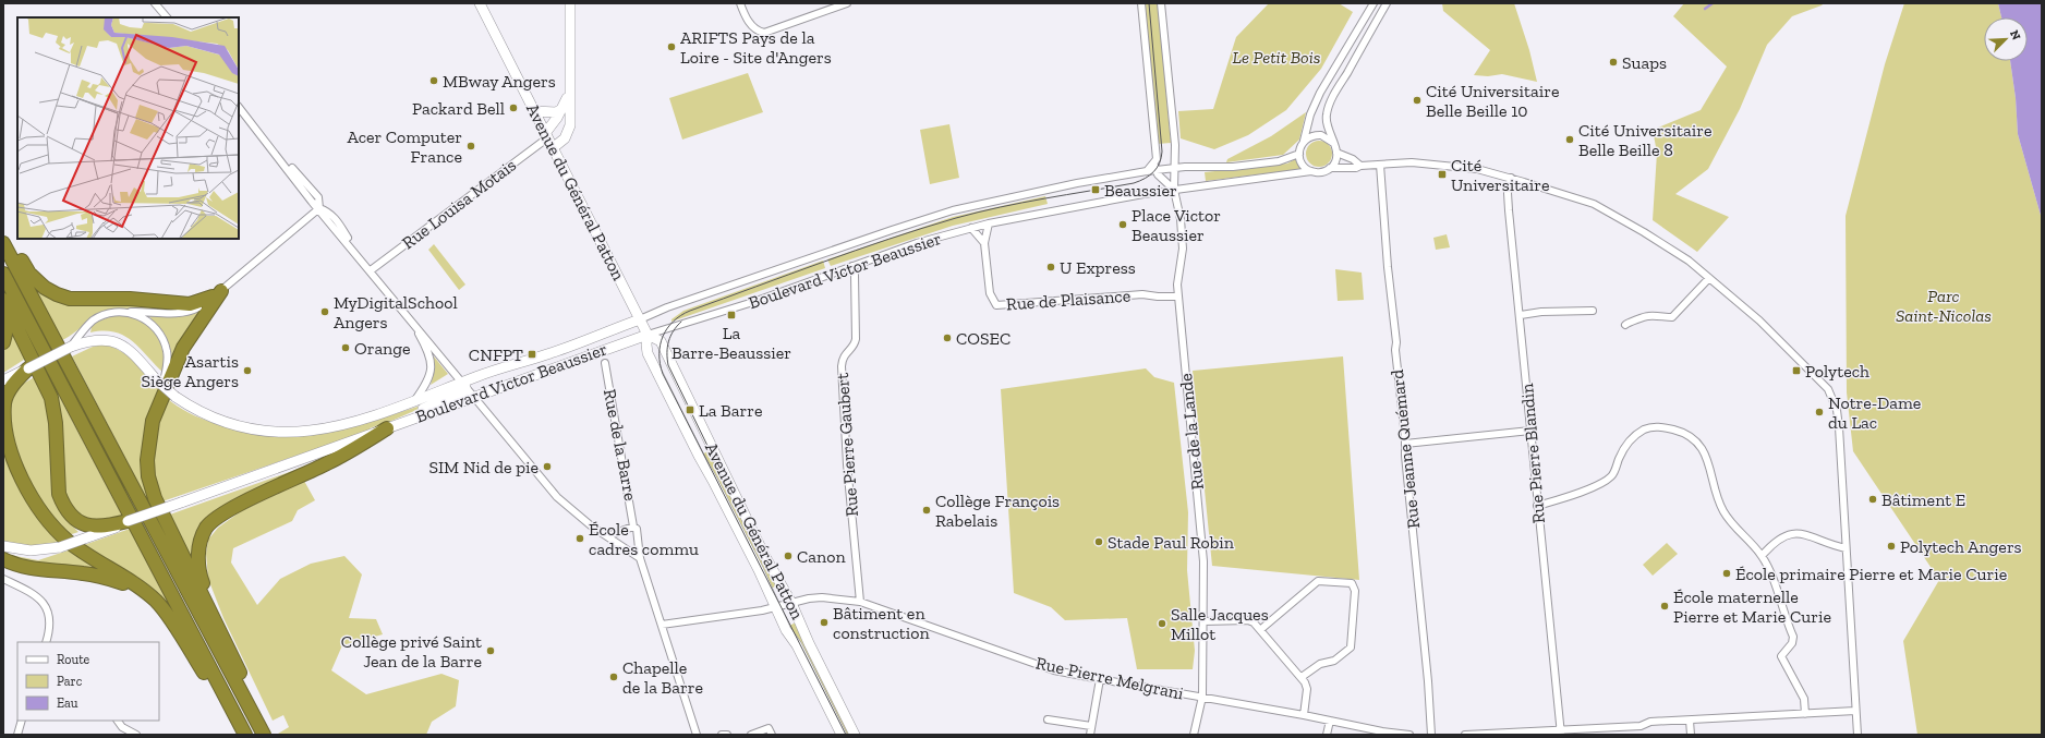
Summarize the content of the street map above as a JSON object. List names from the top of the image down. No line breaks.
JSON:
{"streets":{"street":["Avenue du Général Patton","Rue Louisa Motais","Boulevard Victor Beaussier","Rue de Plaisance","Rue de la Lande","Rue de la Barre","Rue Pierre Gaubert","Rue Jeanne Quémard","Rue Pierre Blandin","Rue Pierre Melgrani"]},"crossings":[["Avenue du Général Patton","Rue Louisa Motais"],["Avenue du Général Patton","Boulevard Victor Beaussier"],["Avenue du Général Patton","Rue Pierre Melgrani"],["Boulevard Victor Beaussier","Rue de Plaisance"],["Boulevard Victor Beaussier","Rue de la Lande"],["Boulevard Victor Beaussier","Rue Pierre Gaubert"],["Rue de Plaisance","Rue de la Lande"],["Rue de la Lande","Rue Pierre Melgrani"],["Rue de la Barre","Rue Pierre Melgrani"],["Rue Pierre Gaubert","Rue Pierre Melgrani"]],"parks":["Le Petit Bois","Parc Saint-Nicolas"],"places":{"other":["ARIFTS Pays de la Loire - Site d'Angers","Suaps","MBway Angers","Cité Universitaire Belle Beille 10","Packard Bell","Cité Universitaire Belle Beille 8","Acer Computer France","Place Victor Beaussier","U Express","MyDigitalSchool Angers","COSEC","Orange","Asartis Siège Angers","Notre-Dame du Lac","SIM Nid de pie","Bâtiment E","Collège François Rabelais","École cadres commu","Stade Paul Robin","Polytech Angers","Canon","École primaire Pierre et Marie Curie","École maternelle Pierre et Marie Curie","Bâtiment en construction","Salle Jacques Millot","Collège privé Saint Jean de la Barre","Chapelle de la Barre"],"transit":["Cité Universitaire","Beaussier","La Barre-Beaussier","CNFPT","Polytech","La Barre"]},"legend":["Route","Parc","Eau"],"north":"top right"}
